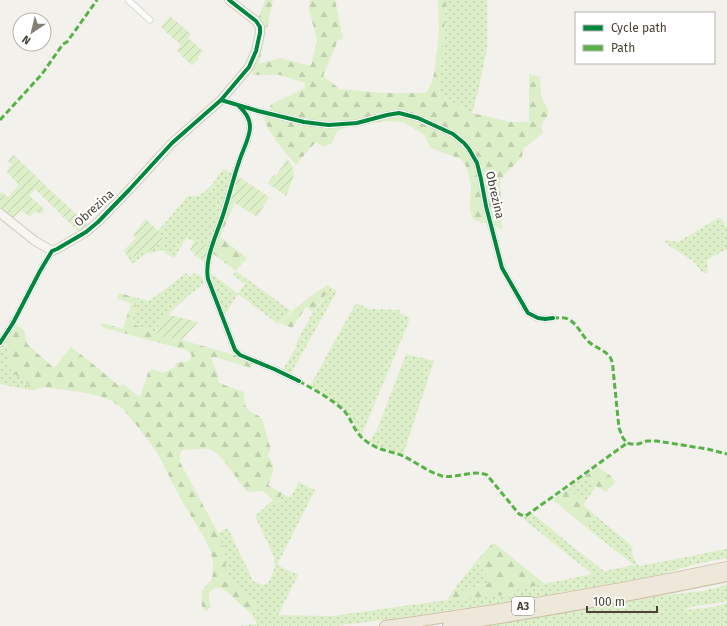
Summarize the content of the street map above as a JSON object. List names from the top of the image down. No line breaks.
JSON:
{"streets":{"highway":["A3"],"street":["Obrezina"]},"legend":["Cycle path","Path"],"scale_bar":"100 m","north":"bottom left"}
